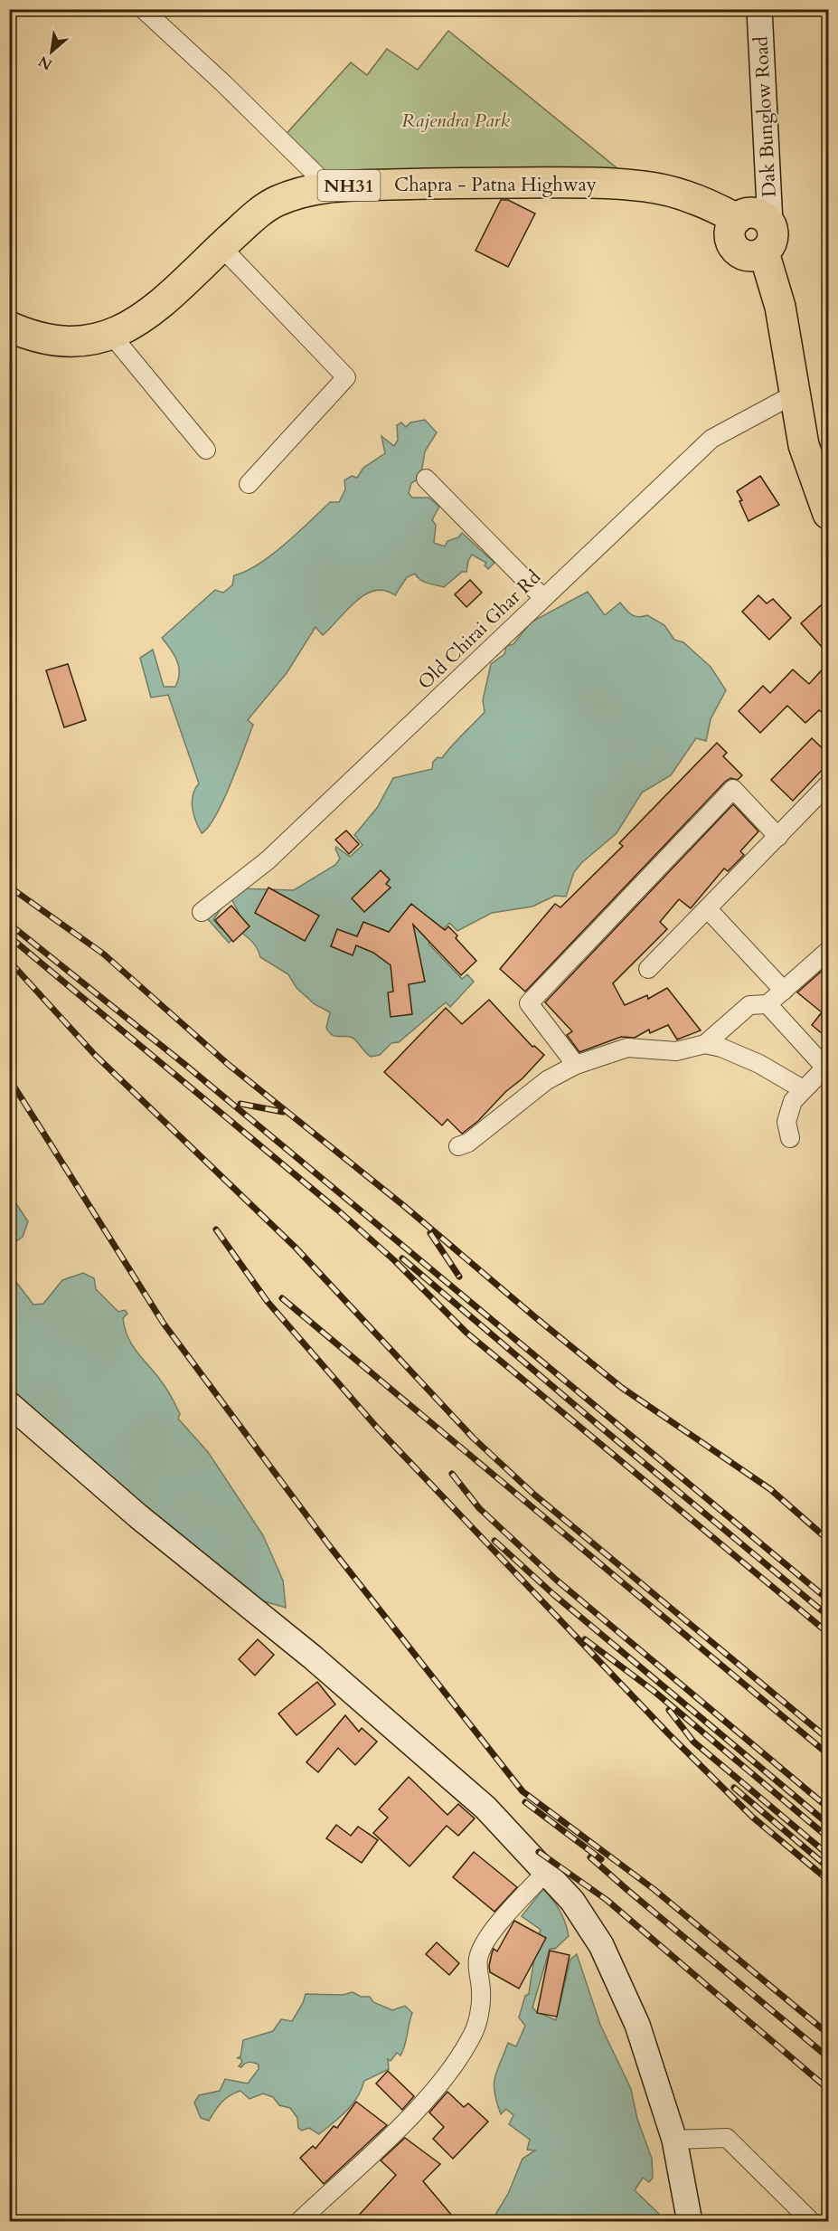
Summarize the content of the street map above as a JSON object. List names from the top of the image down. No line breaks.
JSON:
{"streets":{"highway":["Chapra - Patna Highway","NH31"],"street":["Dak Bunglow Road","Old Chirai Ghar Rd"]},"crossings":[["Dak Bunglow Road","Chapra - Patna Highway"]],"parks":["Rajendra Park"],"north":"bottom left"}
